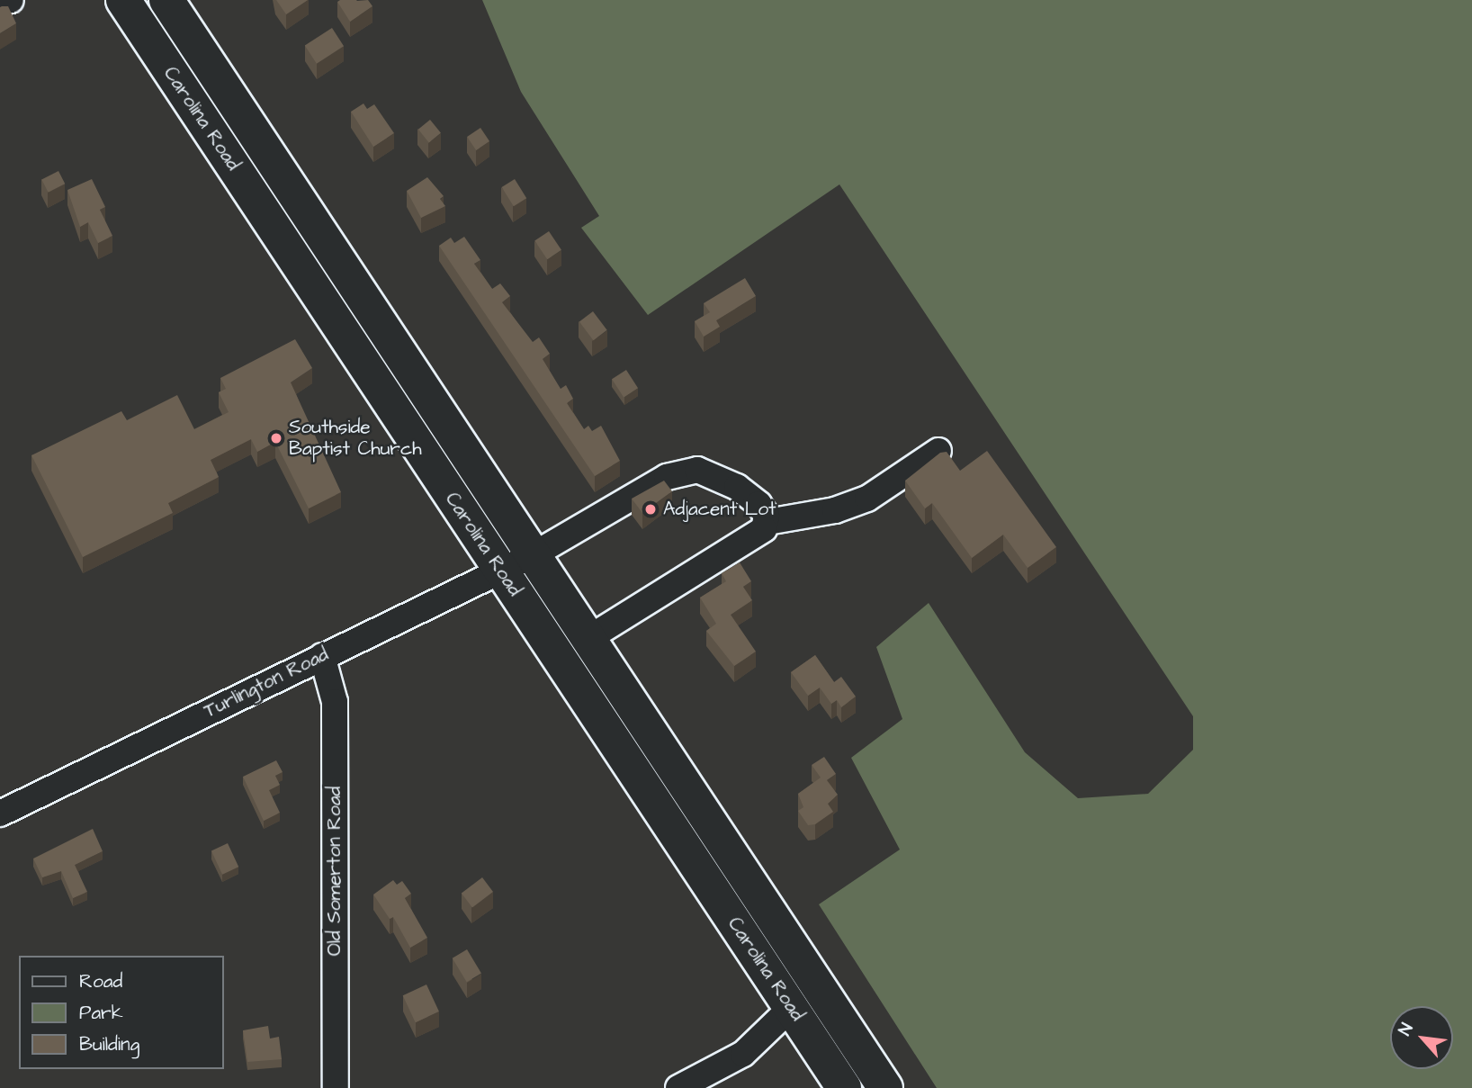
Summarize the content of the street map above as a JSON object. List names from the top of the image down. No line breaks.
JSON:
{"streets":{"highway":["Carolina Road"],"street":["Turlington Road","Old Somerton Road"]},"crossings":[["Carolina Road","Turlington Road"],["Turlington Road","Old Somerton Road"]],"places":["Southside Baptist Church","Adjacent Lot"],"legend":["Road","Park","Building"],"north":"top left"}
